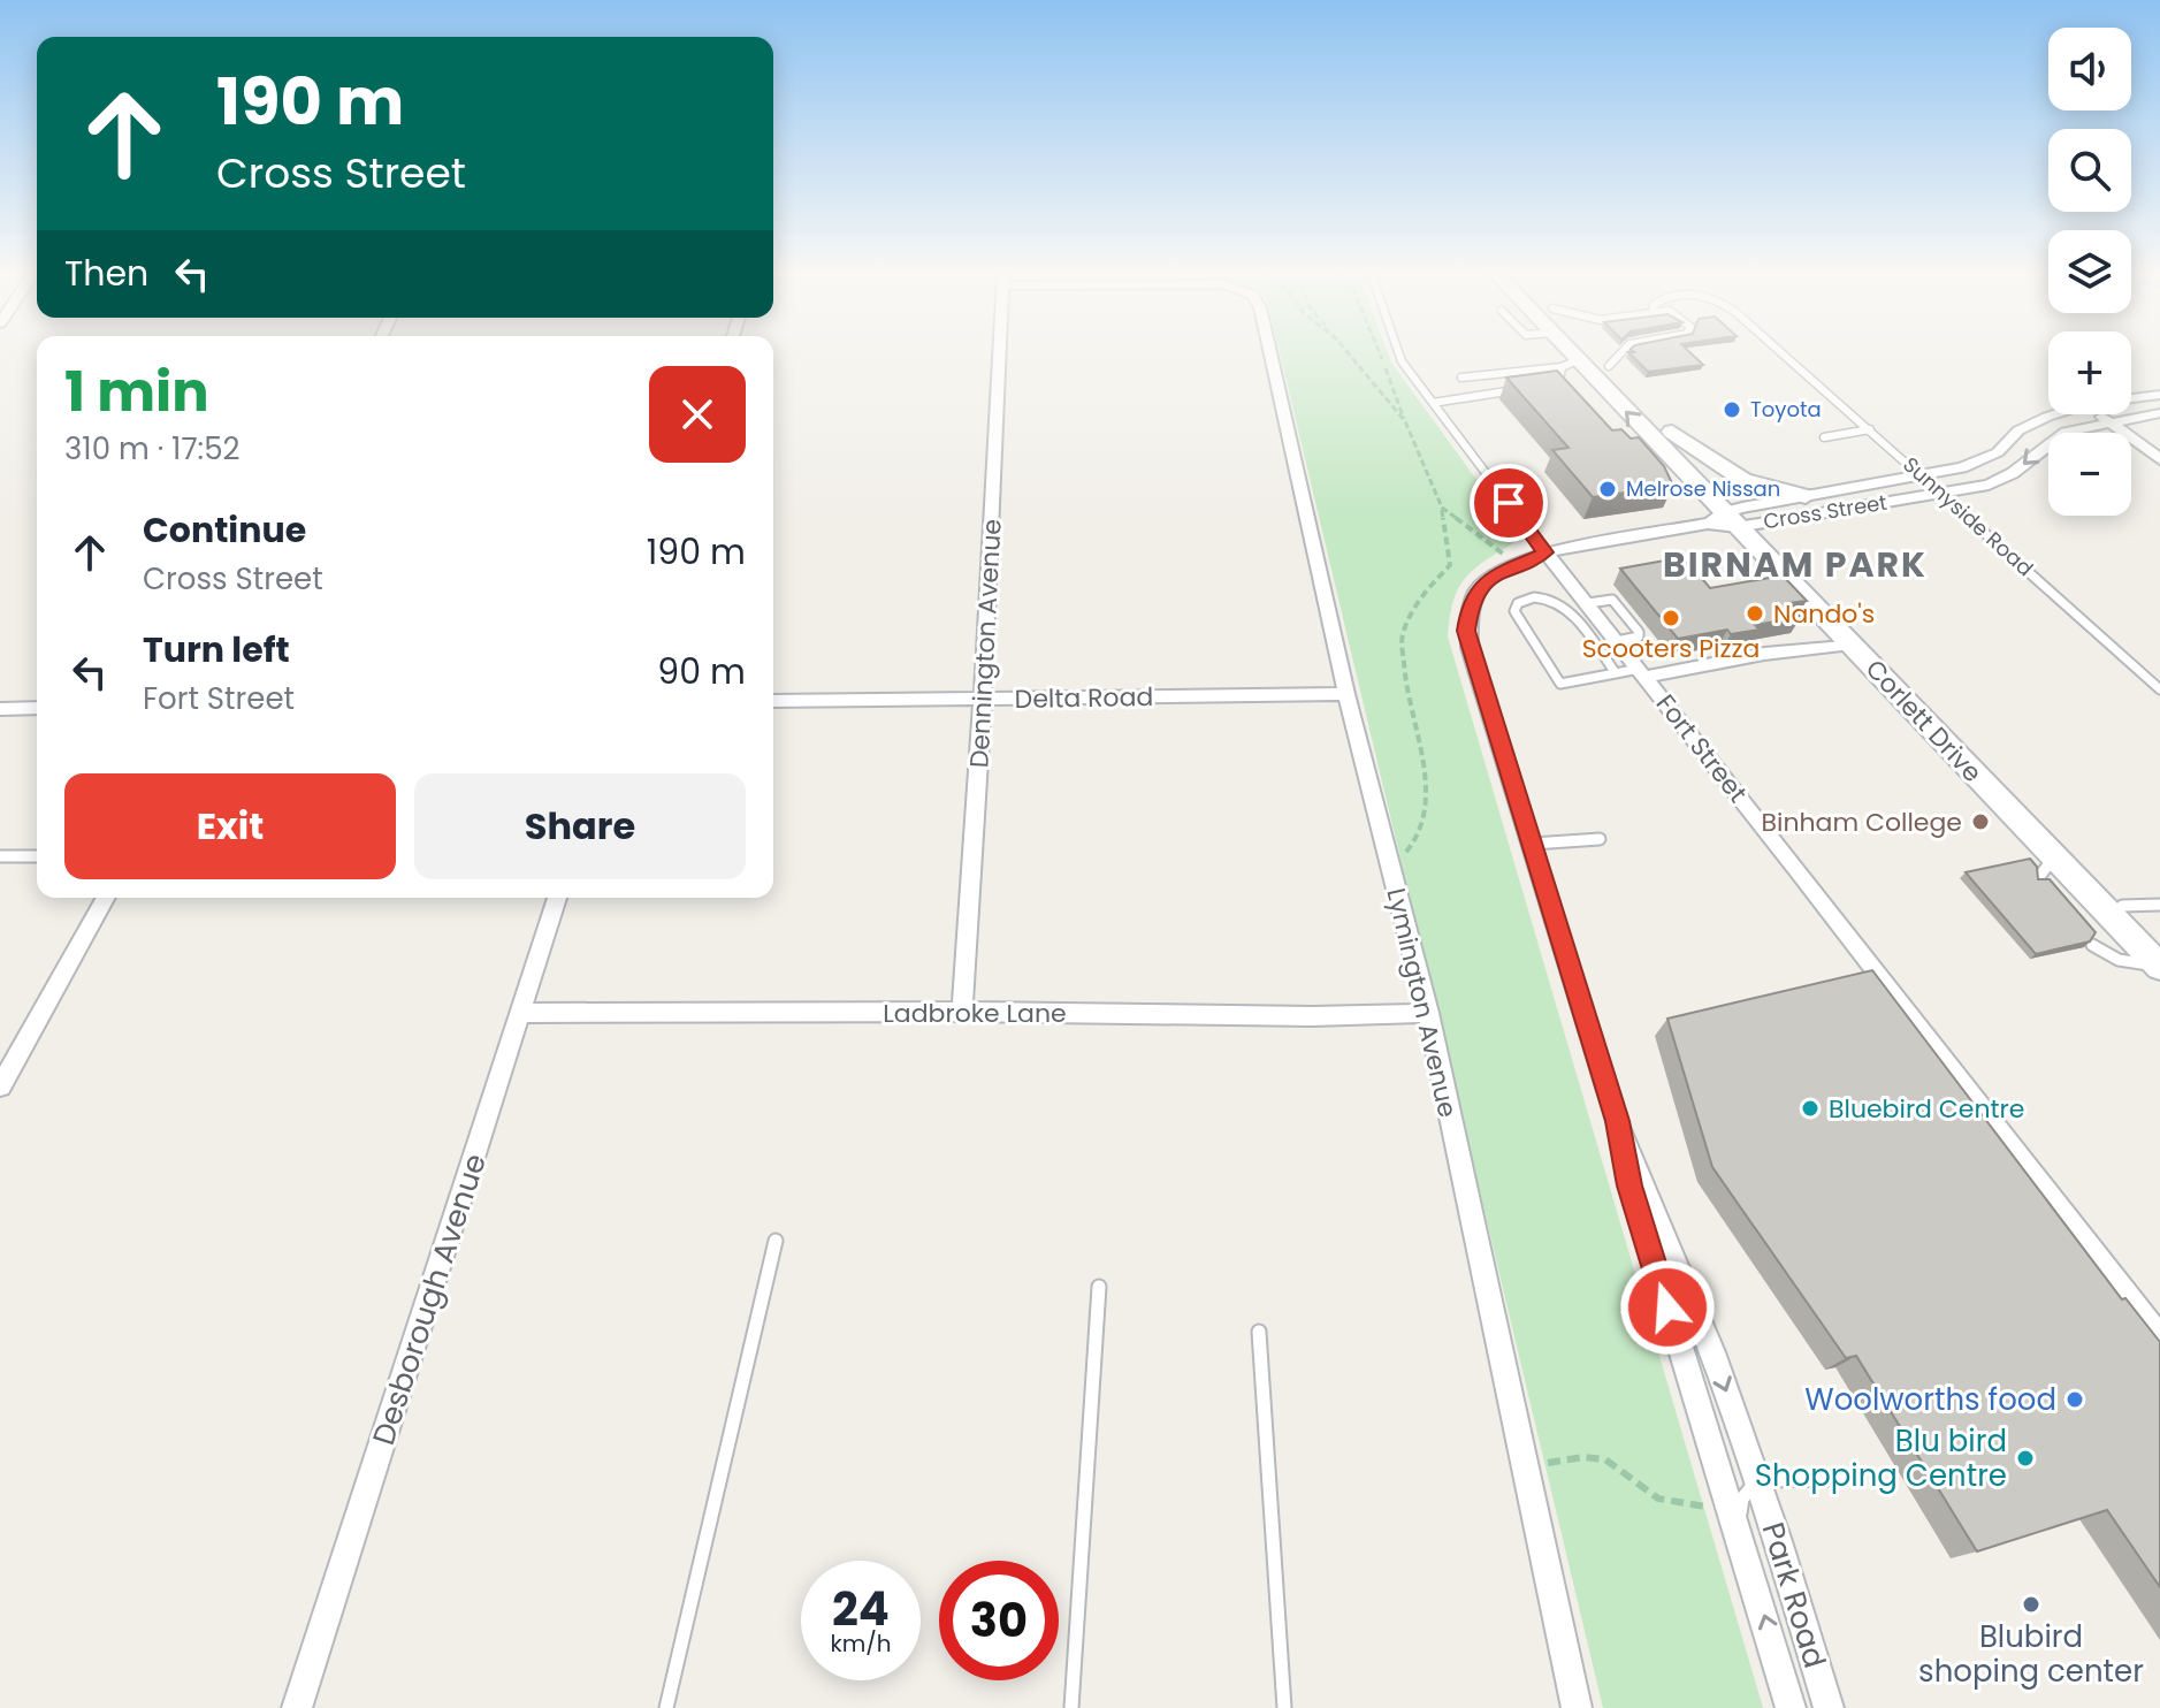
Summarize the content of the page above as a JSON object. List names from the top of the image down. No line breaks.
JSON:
{"streets":{"main road":["Corlett Drive"],"street":["Cross Street","Dennington Avenue","Delta Road","Fort Street","Lymington Avenue","Ladbroke Lane","Desborough Avenue","Park Road"],"lane":["Sunnyside Road"]},"crossings":[["Cross Street","Sunnyside Road"],["Cross Street","Corlett Drive"],["Cross Street","Fort Street"],["Cross Street","Park Road"],["Dennington Avenue","Delta Road"],["Dennington Avenue","Ladbroke Lane"],["Delta Road","Lymington Avenue"],["Lymington Avenue","Ladbroke Lane"],["Ladbroke Lane","Desborough Avenue"]],"districts":["BIRNAM PARK"],"places":["Toyota","Melrose Nissan","Nando's","Scooters Pizza","Binham College","Bluebird Centre","Woolworths food","Blu bird Shopping Centre","Blubird shoping center"],"page":{"map_buttons":["+","−"],"turn":["190 m","Cross Street"],"then":"Then","heading":["1 min","310 m · 17:52"],"list":[{"name":"Continue","note":"Cross Street","value":"190 m"},{"name":"Turn left","note":"Fort Street","value":"90 m"}],"buttons":["Exit","Share"],"speed":"24 km/h","limit":"30"}}
